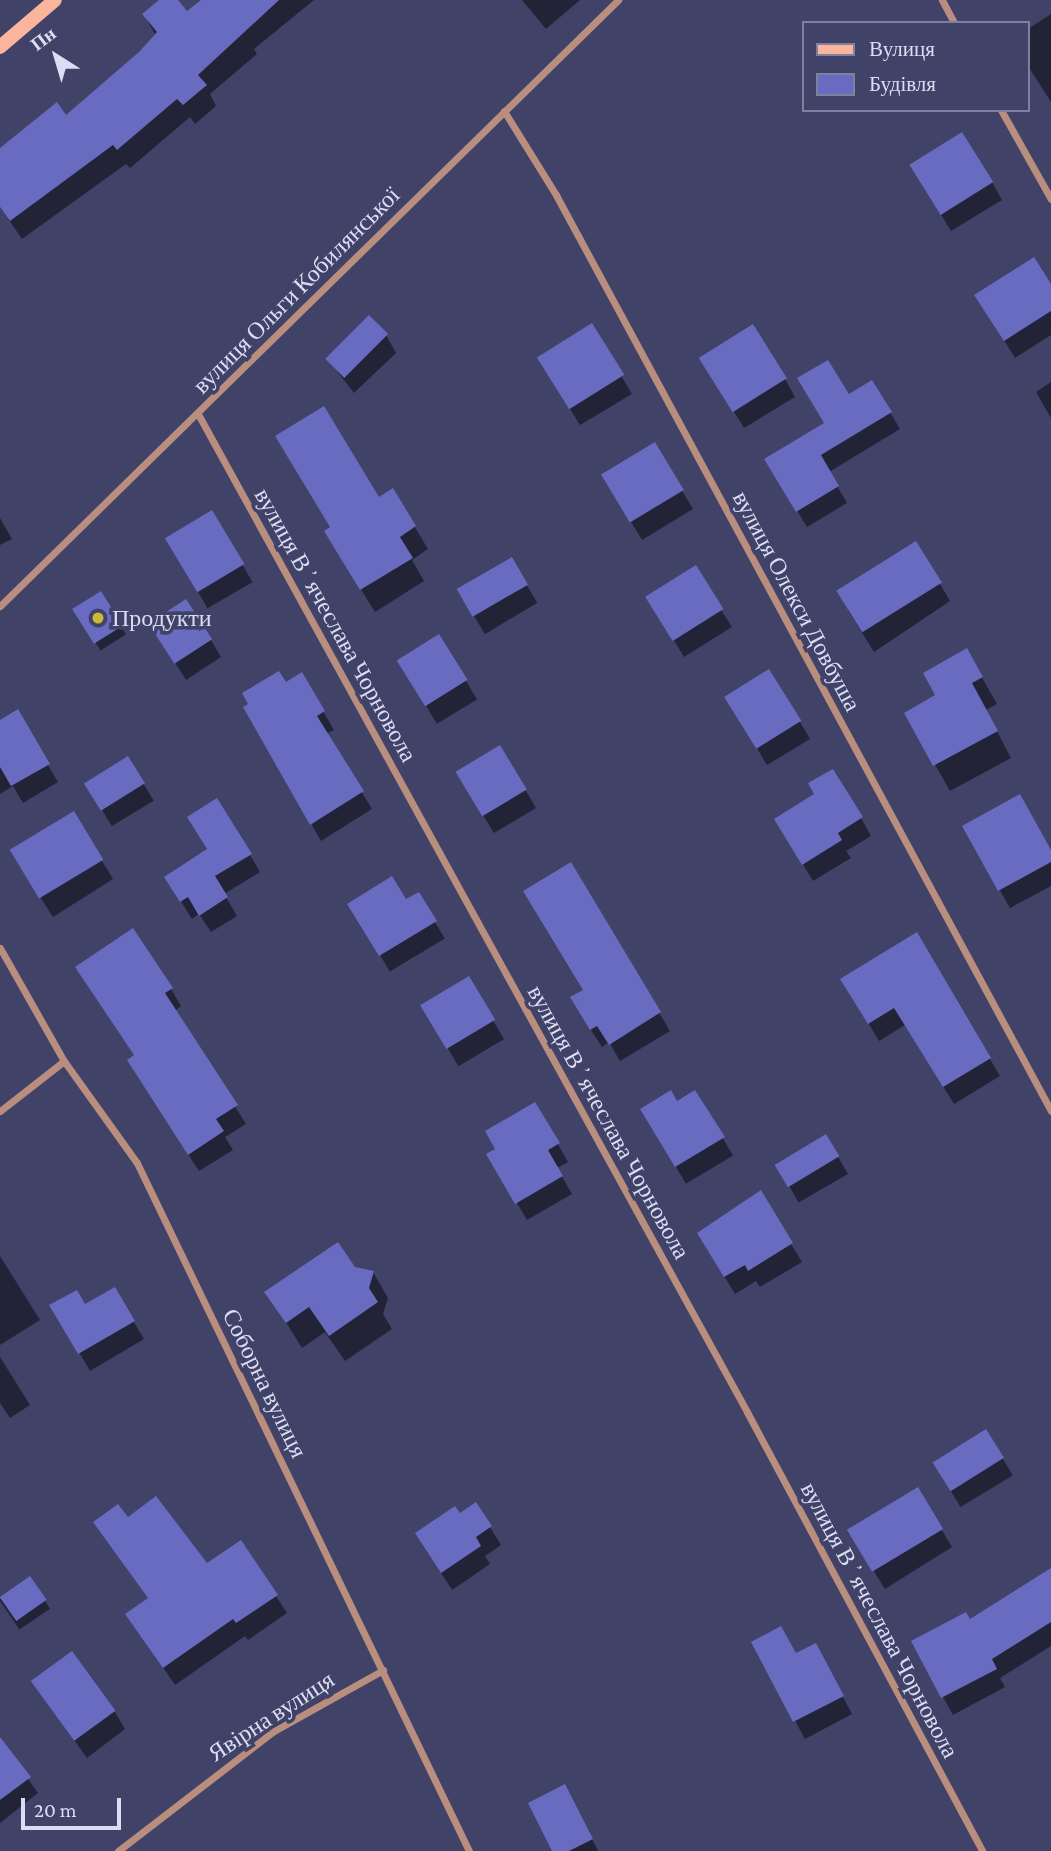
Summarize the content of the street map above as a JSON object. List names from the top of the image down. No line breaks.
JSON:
{"streets":{"street":["вулиця Ольги Кобилянської","вулиця Олекси Довбуша","вулиця Вʼячеслава Чорновола","Соборна вулиця","Явірна вулиця"]},"crossings":[["вулиця Ольги Кобилянської","вулиця Олекси Довбуша"],["вулиця Ольги Кобилянської","вулиця Вʼячеслава Чорновола"],["Соборна вулиця","Явірна вулиця"]],"places":["Продукти"],"legend":["Вулиця","Будівля"],"scale_bar":"20 m","north":"top left"}
